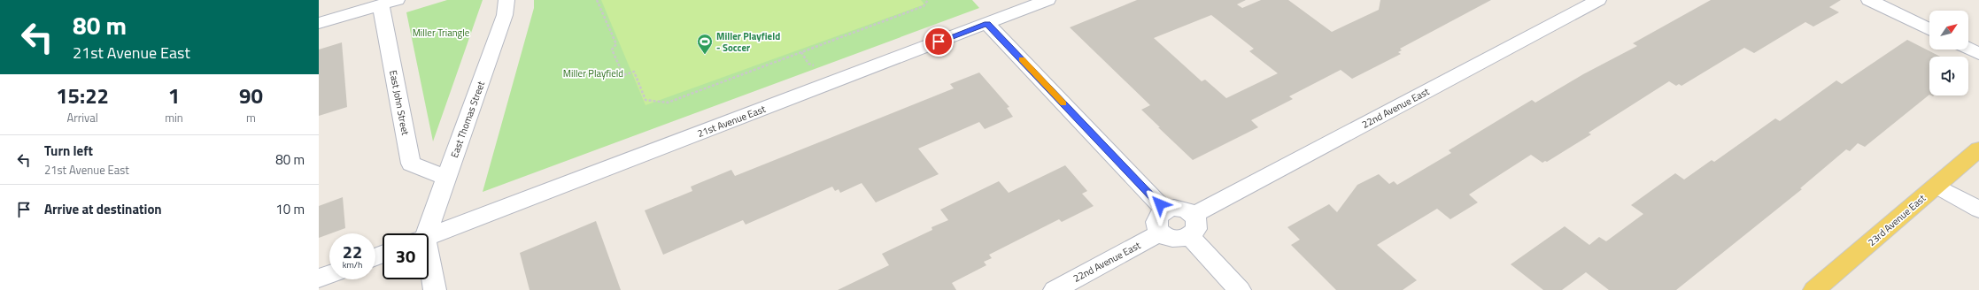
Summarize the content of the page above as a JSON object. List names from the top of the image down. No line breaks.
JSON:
{"streets":{"main road":["23rd Avenue East"],"street":["East John Street","22nd Avenue East","East Thomas Street","21st Avenue East"]},"crossings":[["East John Street","East Thomas Street"]],"parks":["Miller Triangle","Miller Playfield"],"places":{"sports":["Miller Playfield - Soccer"]},"north":"top right","page":{"turn":["80 m","21st Avenue East"],"eta":["15:22","Arrival","1","min","90","m"],"list":[{"name":"Turn left","note":"21st Avenue East","value":"80 m"},{"name":"Arrive at destination","value":"10 m"}],"speed":"22 km/h","limit":"30"}}
